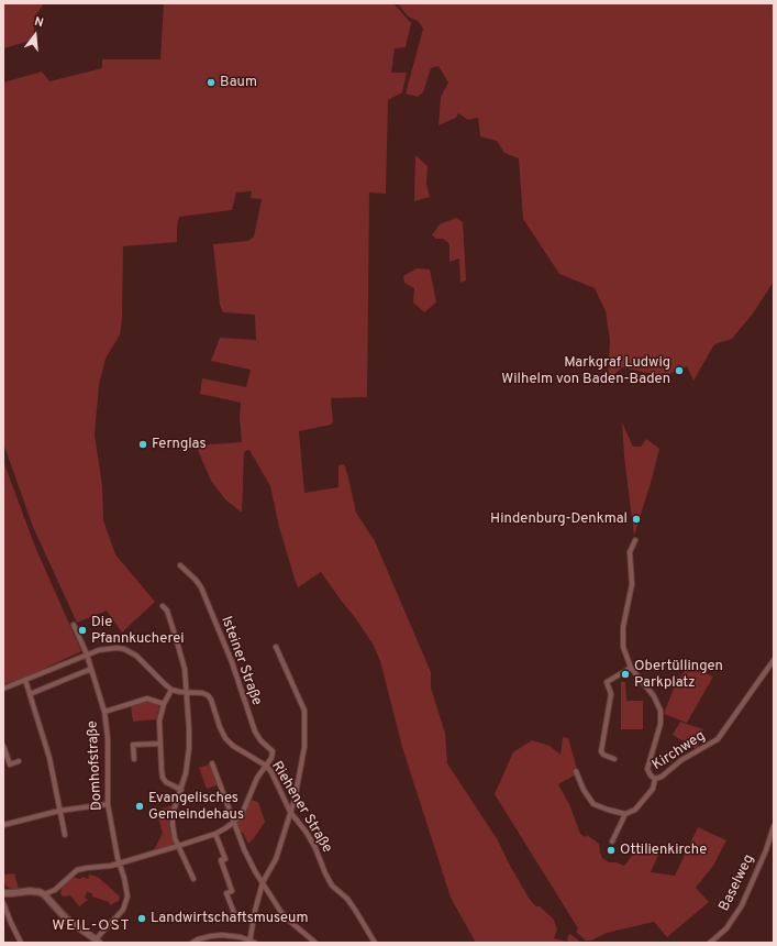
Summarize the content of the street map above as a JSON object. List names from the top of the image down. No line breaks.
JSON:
{"streets":{"street":["Isteiner Straße","Kirchweg","Domhofstraße","Riehener Straße","Baselweg"]},"crossings":[["Isteiner Straße","Riehener Straße"]],"districts":["WEIL-OST"],"places":["Baum","Markgraf Ludwig Wilhelm von Baden-Baden","Fernglas","Hindenburg-Denkmal","Die Pfannkucherei","Obertüllingen Parkplatz","Evangelisches Gemeindehaus","Ottilienkirche","Landwirtschaftsmuseum"],"north":"top"}
